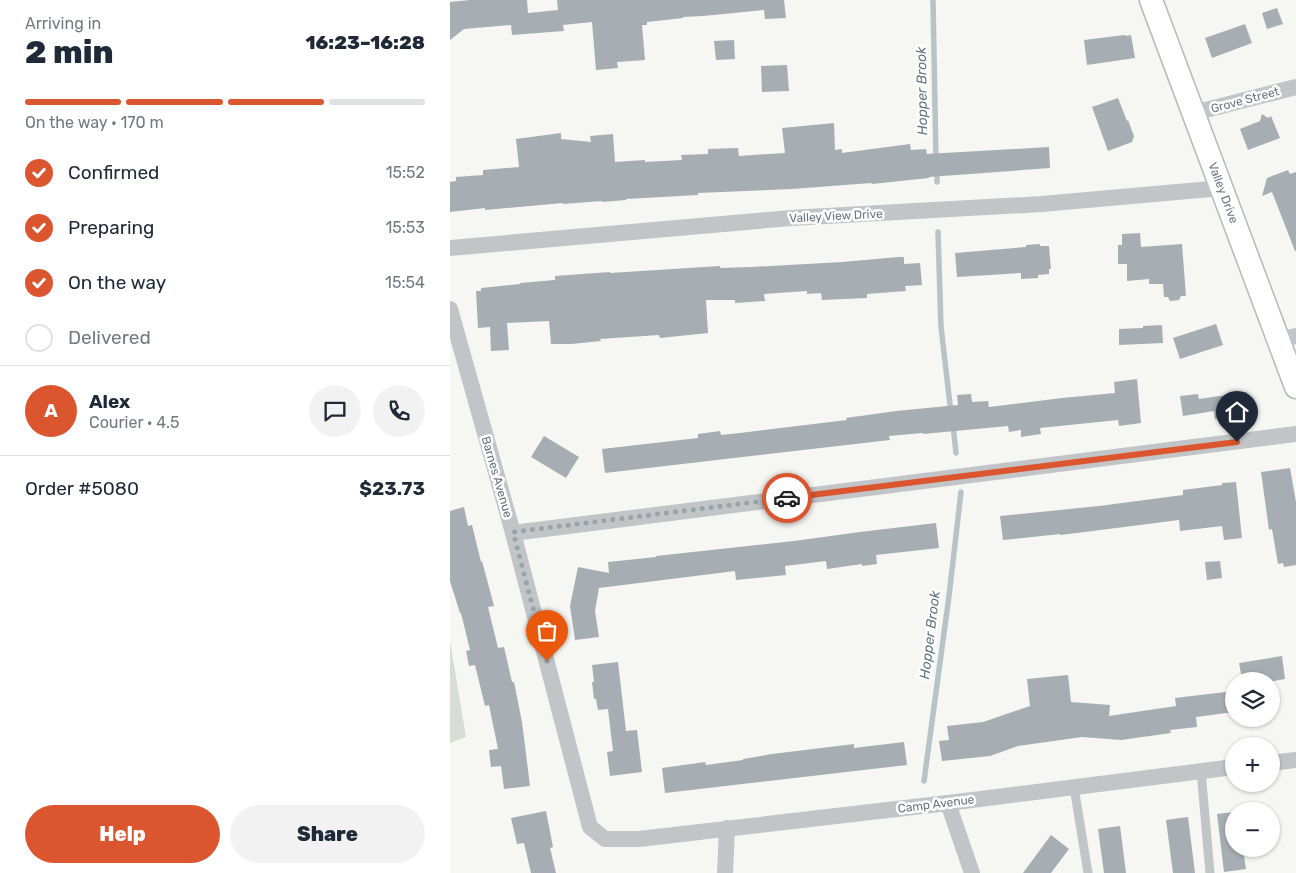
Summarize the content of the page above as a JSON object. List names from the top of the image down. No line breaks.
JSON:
{"streets":{"main road":["Valley Drive"],"street":["Grove Street","Valley View Drive","Barnes Avenue","Camp Avenue"]},"crossings":[["Grove Street","Valley Drive"],["Valley Drive","Valley View Drive"],["Barnes Avenue","Camp Avenue"]],"water":["Hopper Brook"],"page":{"heading":["2 min","Arriving in","16:23–16:28"],"panel":["Alex","Courier · 4.5","Order #5080","$23.73"],"bar":"On the way · 170 m","list":[["Confirmed","15:52"],["Preparing","15:53"],["On the way","15:54"],"Delivered"],"round":"A","map_buttons":["+","−"],"buttons":["Help","Share"]}}
